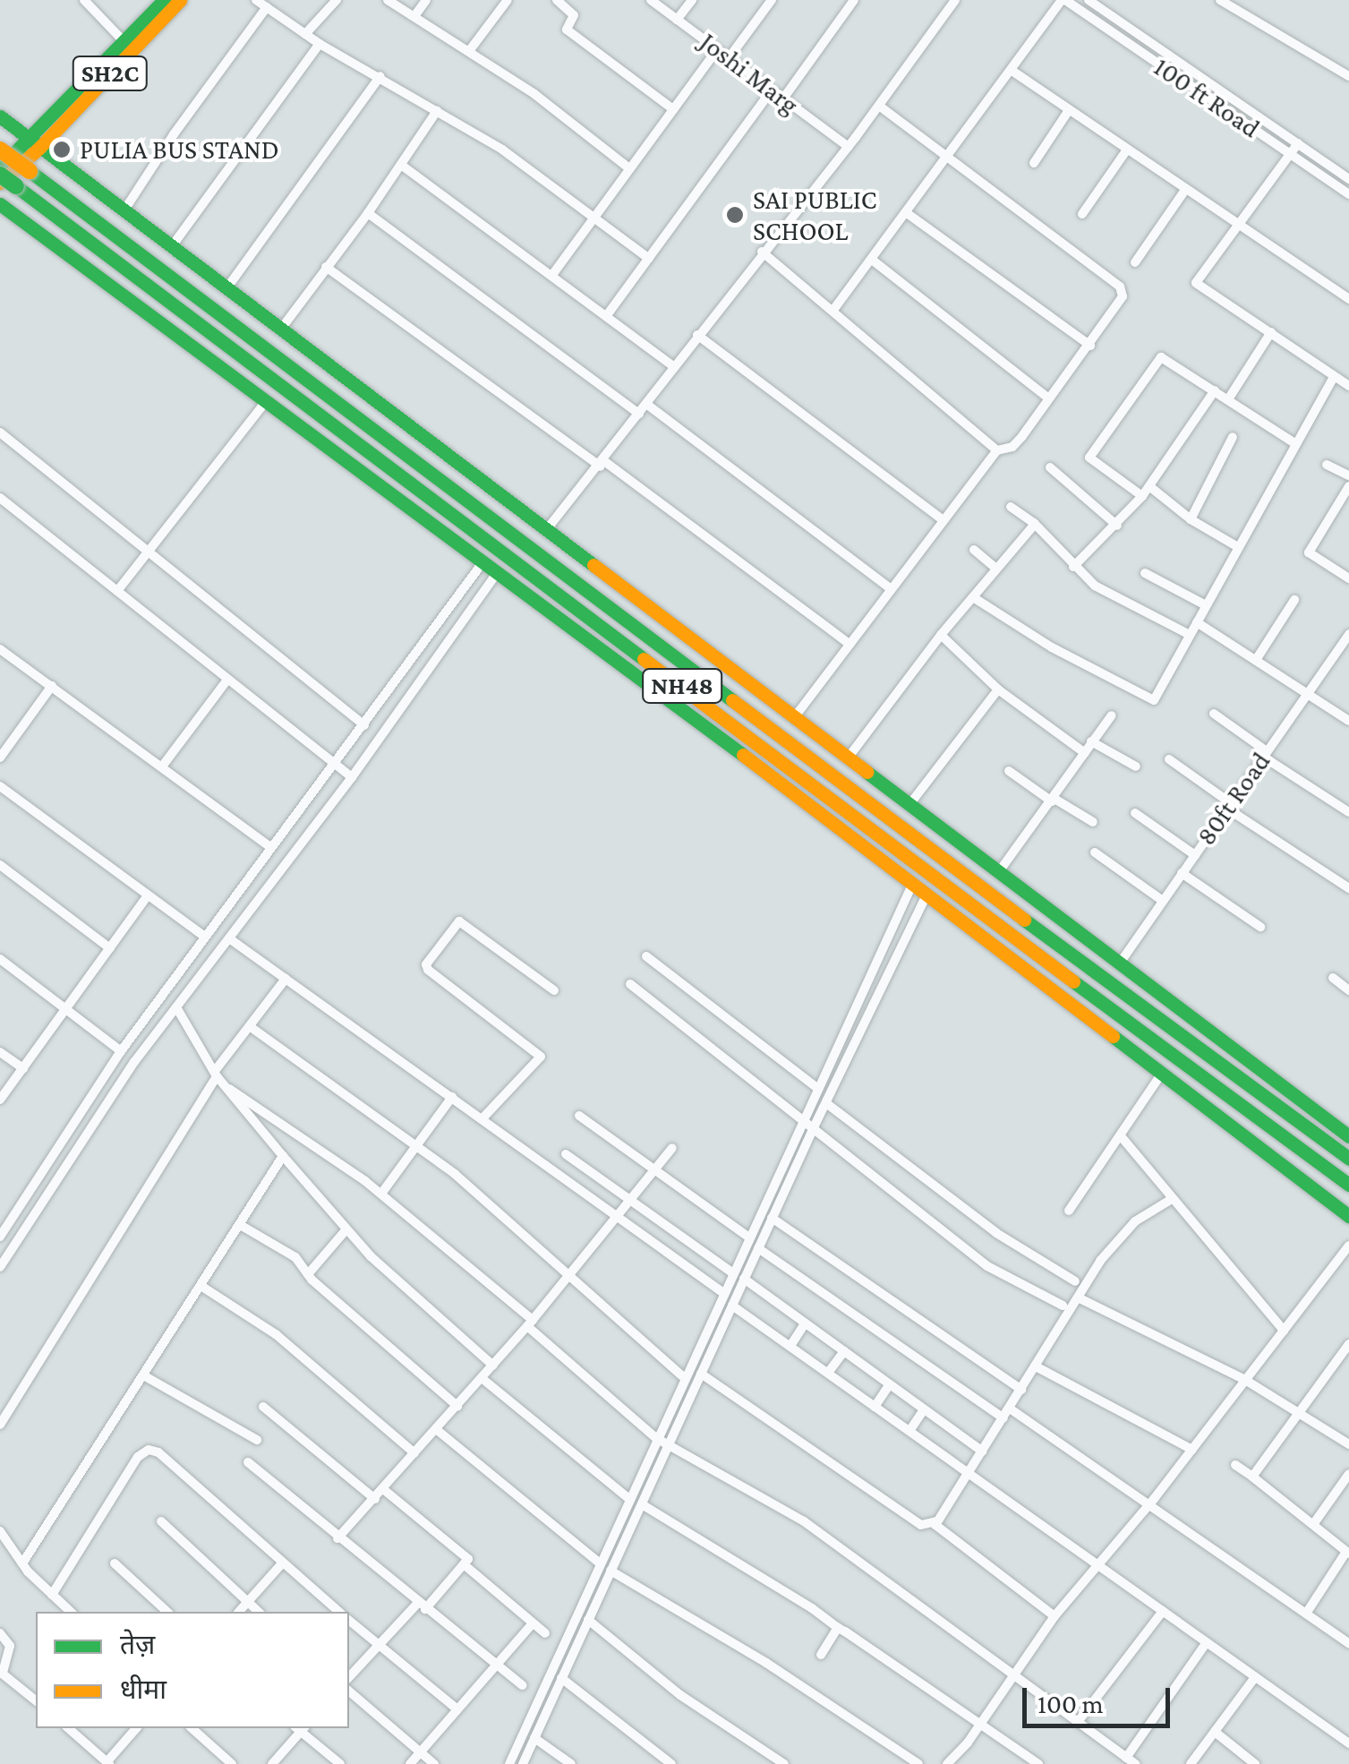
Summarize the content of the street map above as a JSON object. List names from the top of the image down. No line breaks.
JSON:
{"streets":{"main road":["SH2C","NH48"],"street":["Joshi Marg","100 ft Road","80ft Road"]},"crossings":[["SH2C","NH48"]],"places":["PULIA BUS STAND","SAI PUBLIC SCHOOL"],"legend":["तेज़","धीमा"],"scale_bar":"100 m"}
